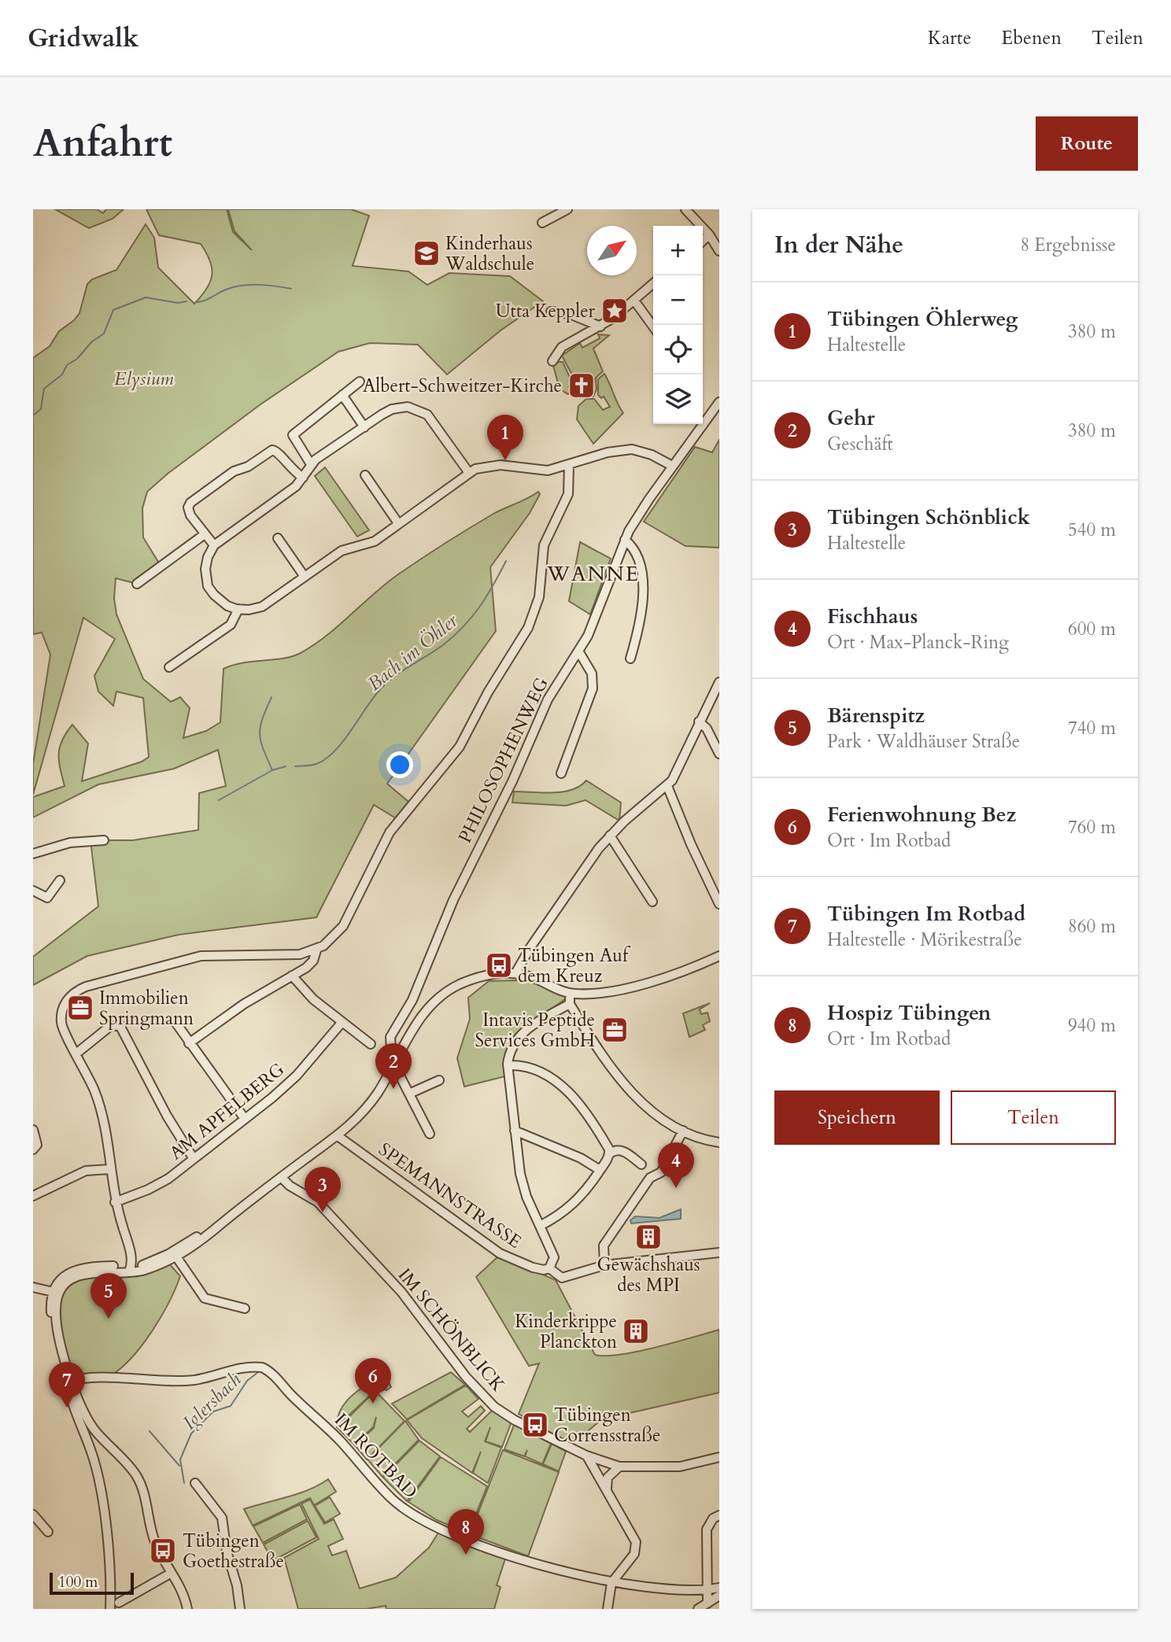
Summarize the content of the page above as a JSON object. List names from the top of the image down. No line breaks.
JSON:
{"streets":{"street":["PHILOSOPHENWEG","AM APFELBERG","SPEMANNSTRASSE","IM SCHÖNBLICK","IM ROTBAD"]},"districts":["WANNE"],"water":["Bach im Öhler","Iglersbach"],"parks":["Elysium"],"places":{"school or university":["Kinderhaus Waldschule"],"place":["Utta Keppler"],"church":["Albert-Schweitzer-Kirche"],"bus stop":["Tübingen Auf dem Kreuz","Tübingen Corrensstraße","Tübingen Goethestraße"],"office":["Immobilien Springmann","Intavis Peptide Services GmbH"],"building":["Gewächshaus des MPI","Kinderkrippe Planckton"]},"scale_bar":"100 m","north":"top right","page":{"header":"Gridwalk","nav":["Karte","Ebenen","Teilen"],"buttons":["Route",["Speichern","Teilen"]],"title":"Anfahrt","heading":["In der Nähe","8 Ergebnisse"],"map_buttons":["+","−"],"list":[{"mark":"1","name":"Tübingen Öhlerweg","note":"Haltestelle","value":"380 m"},{"mark":"2","name":"Gehr","note":"Geschäft","value":"380 m"},{"mark":"3","name":"Tübingen Schönblick","note":"Haltestelle","value":"540 m"},{"mark":"4","name":"Fischhaus","note":"Ort · Max-Planck-Ring","value":"600 m"},{"mark":"5","name":"Bärenspitz","note":"Park · Waldhäuser Straße","value":"740 m"},{"mark":"6","name":"Ferienwohnung Bez","note":"Ort · Im Rotbad","value":"760 m"},{"mark":"7","name":"Tübingen Im Rotbad","note":"Haltestelle · Mörikestraße","value":"860 m"},{"mark":"8","name":"Hospiz Tübingen","note":"Ort · Im Rotbad","value":"940 m"}],"pins":["1","2","4","3","5","6","7","8"],"scale":"100 m"}}
